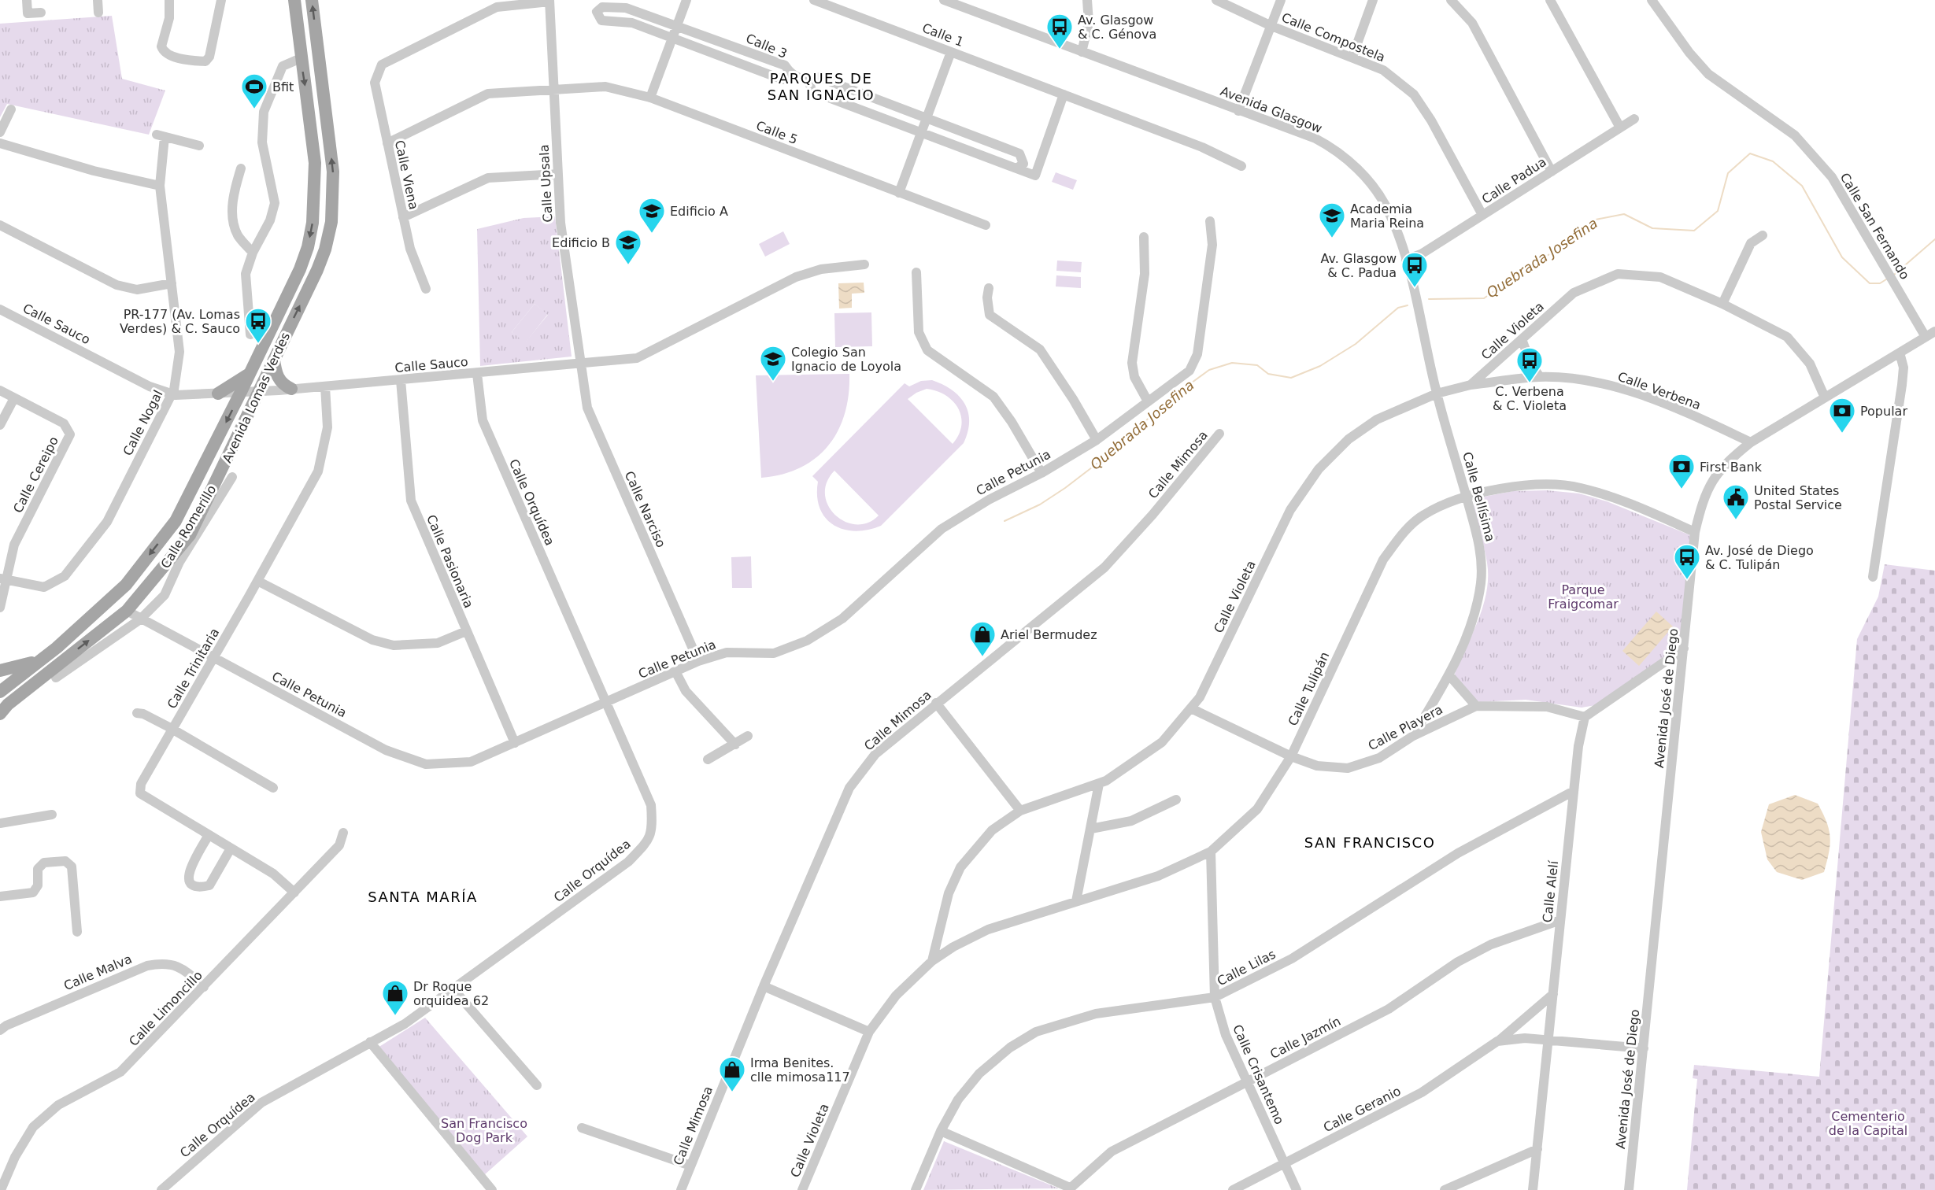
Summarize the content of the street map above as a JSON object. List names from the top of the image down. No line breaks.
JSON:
{"streets":{"main road":["Avenida Lomas Verdes"],"street":["Calle 1","Calle Compostela","Calle 3","Avenida Glasgow","Calle 5","Calle Viena","Calle Padua","Calle Upsala","Calle San Fernando","Calle Sauco","Calle Violeta","Calle Verbena","Calle Nogal","Calle Mimosa","Calle Petunia","Calle Cereipo","Calle Bellísima","Calle Orquídea","Calle Narciso","Calle Romerillo","Calle Pasionaria","Calle Trinitaria","Calle Tulipán","Avenida José de Diego","Calle Playera","Calle Alelí","Calle Lilas","Calle Malva","Calle Limoncillo","Calle Jazmín","Calle Crisantemo","Calle Geranio"]},"crossings":[["Calle Compostela","Calle Padua"],["Avenida Glasgow","Calle Padua"],["Avenida Glasgow","Calle Violeta"],["Avenida Glasgow","Calle Bellísima"],["Calle 5","Calle Viena"],["Calle 5","Calle Upsala"],["Calle Viena","Calle Upsala"],["Calle Upsala","Calle Sauco"],["Calle Upsala","Calle Narciso"],["Calle San Fernando","Avenida José de Diego"],["Calle Sauco","Avenida Lomas Verdes"],["Calle Sauco","Calle Nogal"],["Calle Sauco","Calle Orquídea"],["Calle Sauco","Calle Narciso"],["Calle Sauco","Calle Pasionaria"],["Calle Sauco","Calle Trinitaria"],["Calle Violeta","Calle Verbena"],["Calle Violeta","Calle Bellísima"],["Calle Violeta","Calle Tulipán"],["Calle Violeta","Avenida José de Diego"],["Calle Violeta","Calle Playera"],["Calle Verbena","Avenida José de Diego"],["Avenida Lomas Verdes","Calle Petunia"],["Calle Nogal","Calle Cereipo"],["Calle Petunia","Calle Orquídea"],["Calle Petunia","Calle Narciso"],["Calle Petunia","Calle Romerillo"],["Calle Petunia","Calle Pasionaria"],["Calle Petunia","Calle Trinitaria"],["Calle Bellísima","Calle Tulipán"],["Calle Bellísima","Calle Playera"],["Calle Trinitaria","Calle Limoncillo"],["Calle Tulipán","Avenida José de Diego"],["Calle Tulipán","Calle Playera"],["Calle Tulipán","Calle Crisantemo"],["Avenida José de Diego","Calle Geranio"],["Calle Playera","Calle Alelí"],["Calle Alelí","Calle Lilas"],["Calle Alelí","Calle Jazmín"],["Calle Alelí","Calle Geranio"],["Calle Lilas","Calle Crisantemo"],["Calle Malva","Calle Limoncillo"],["Calle Jazmín","Calle Crisantemo"],["Calle Crisantemo","Calle Geranio"]],"districts":["PARQUES DE SAN IGNACIO","SAN FRANCISCO","SANTA MARÍA"],"water":["Quebrada Josefina"],"parks":["Parque Fraigcomar","Cementerio de la Capital","San Francisco Dog Park"],"places":{"bus stop":["Av. Glasgow & C. Génova","Av. Glasgow & C. Padua","PR-177 (Av. Lomas Verdes) & C. Sauco","C. Verbena & C. Violeta","Av. José de Diego & C. Tulipán"],"sports":["Bfit"],"school or university":["Edificio A","Academia Maria Reina","Edificio B","Colegio San Ignacio de Loyola"],"bank":["Popular","First Bank"],"public building":["United States Postal Service"],"shop":["Ariel Bermudez","Dr Roque orquidea 62","Irma Benites. clle mimosa117"]}}
